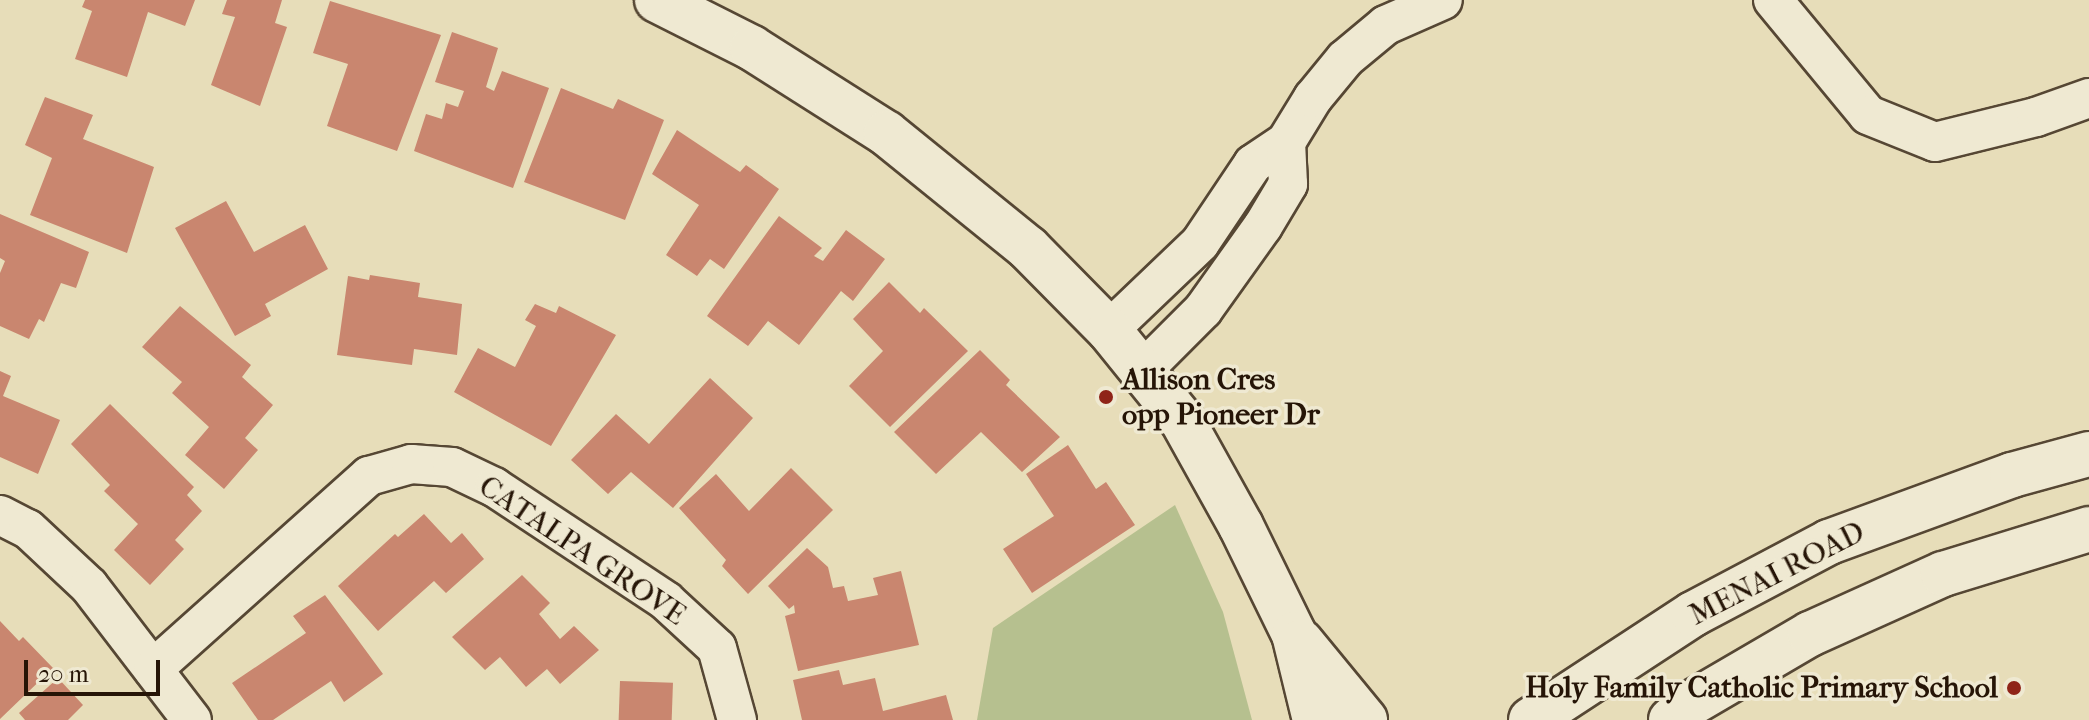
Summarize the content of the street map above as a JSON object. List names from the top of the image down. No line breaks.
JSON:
{"streets":{"street":["CATALPA GROVE","MENAI ROAD"]},"places":["Allison Cres opp Pioneer Dr","Holy Family Catholic Primary School"],"scale_bar":"20 m"}
